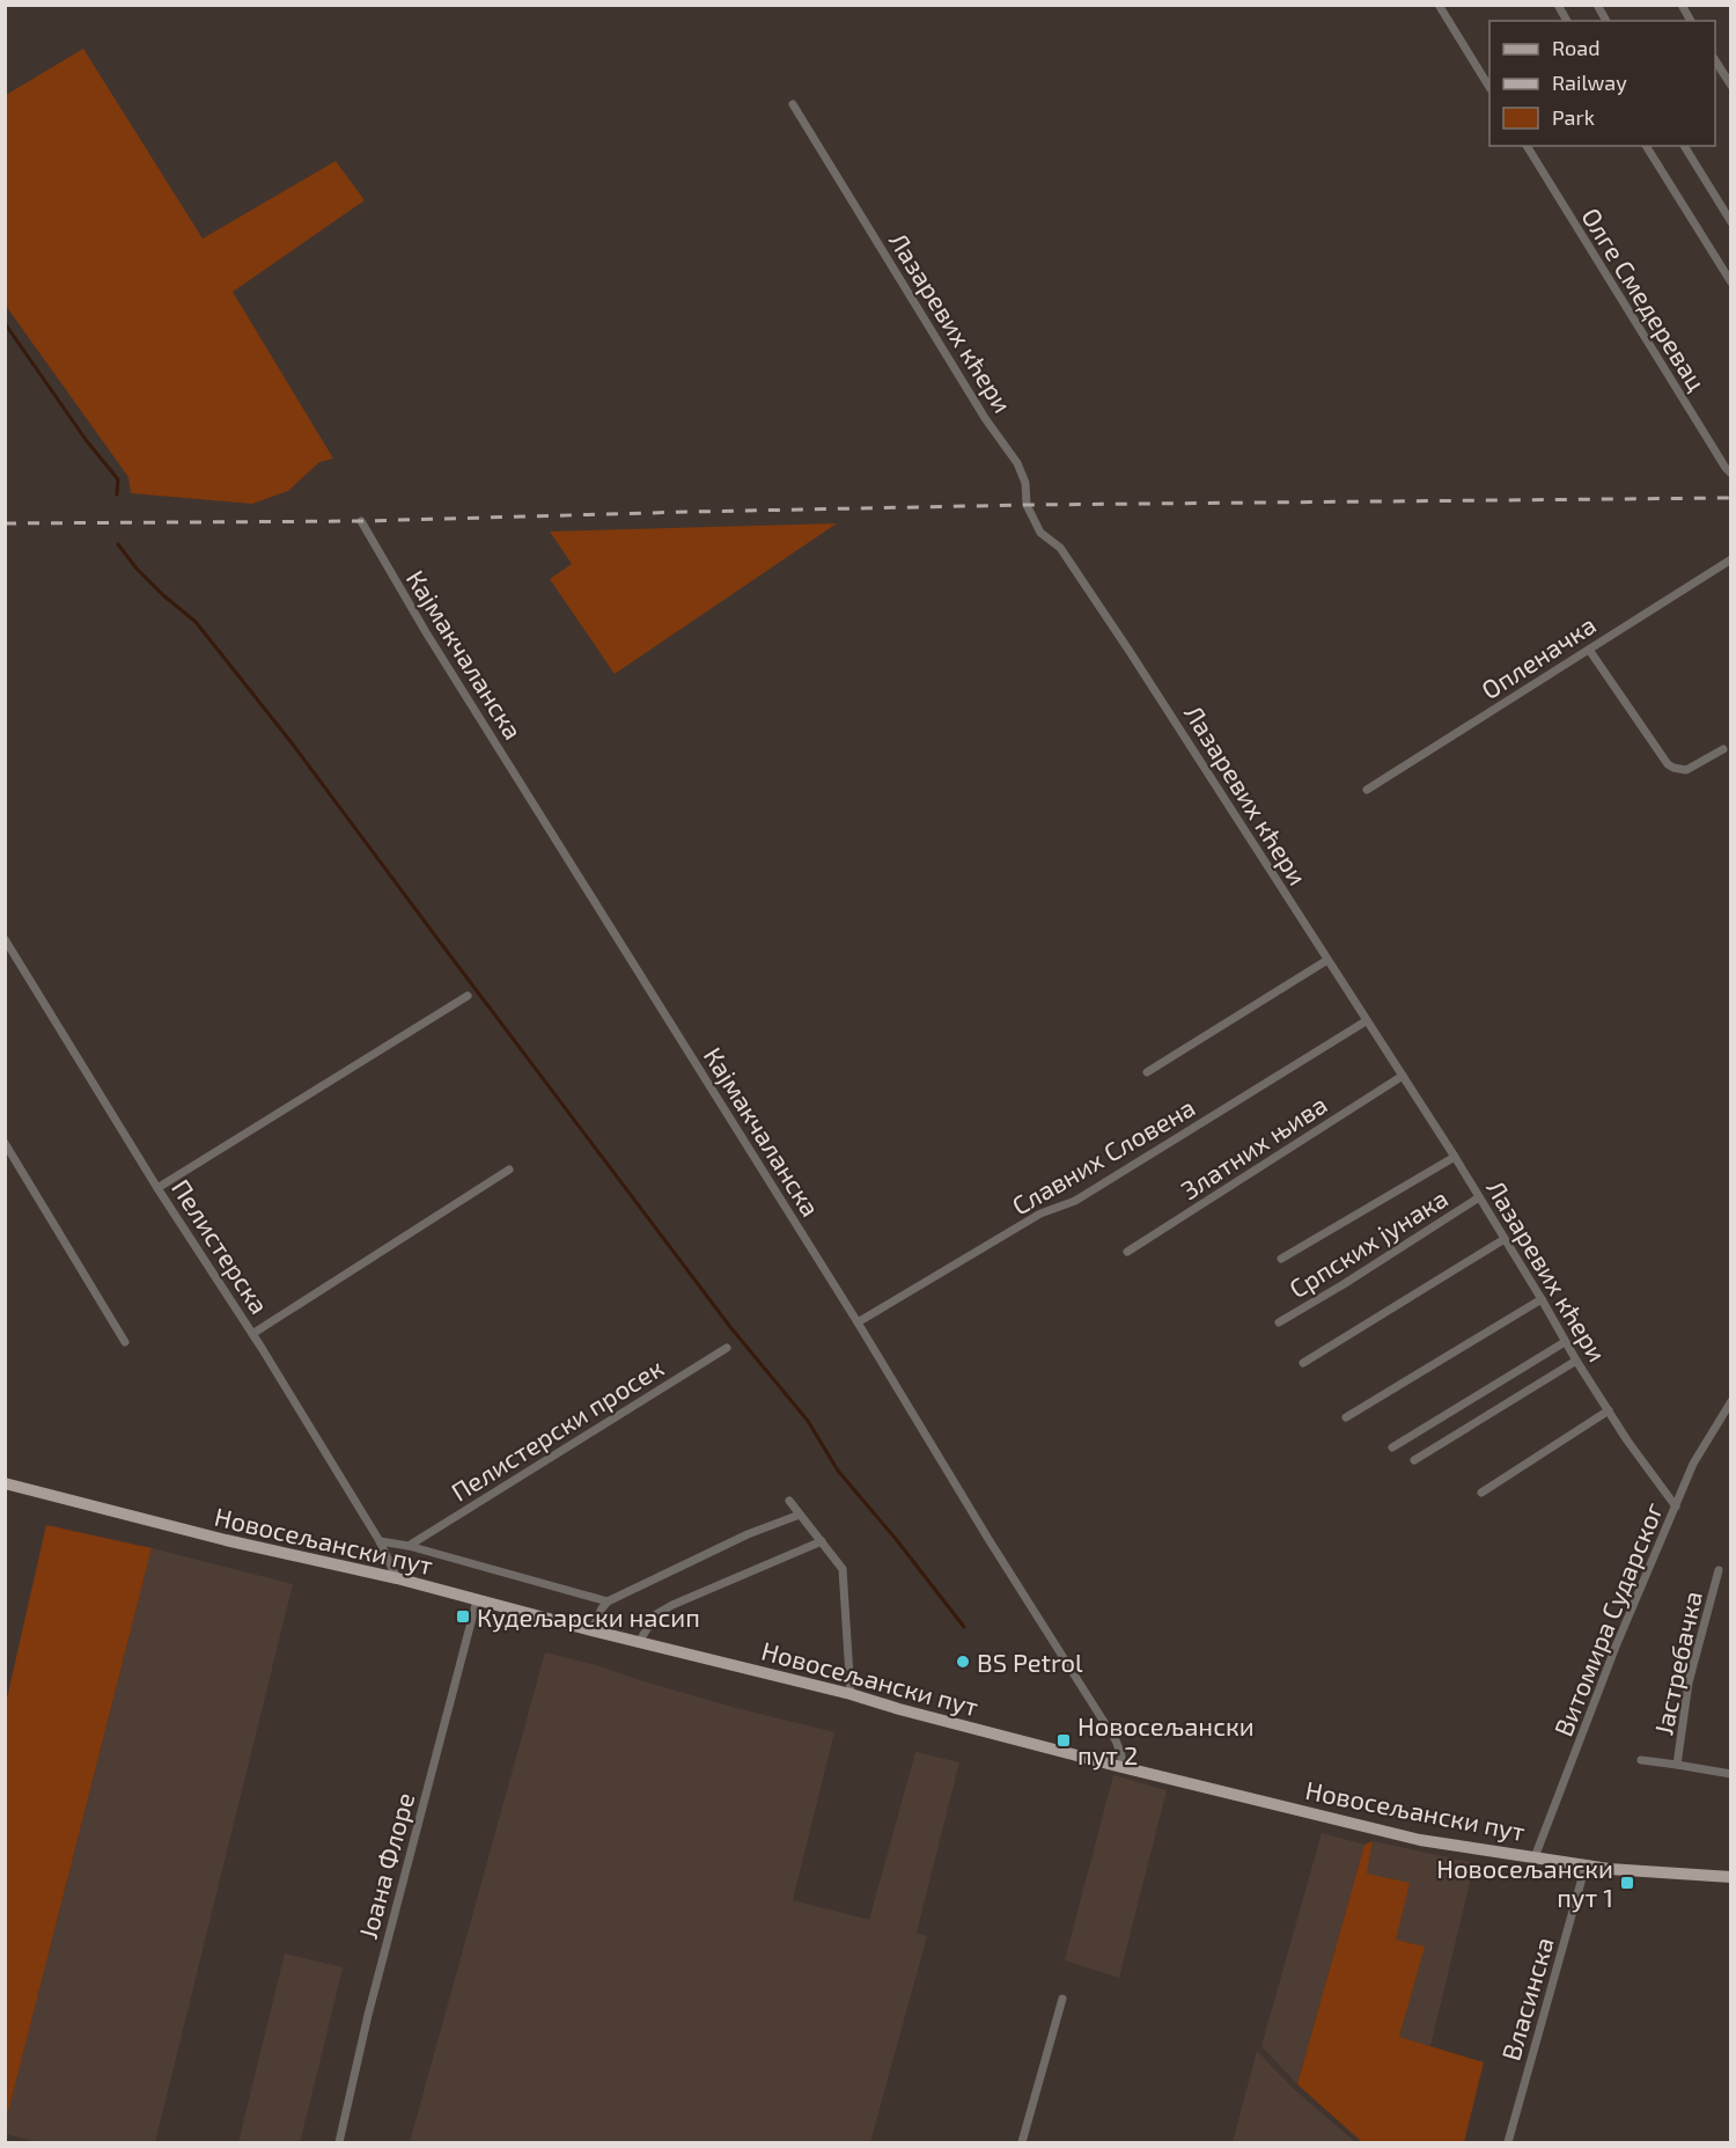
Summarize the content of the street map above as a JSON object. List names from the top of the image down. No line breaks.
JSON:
{"streets":{"main road":["Новосељански пут"],"street":["Олге Смедеревац","Лазаревих кћери","Кајмакчаланска","Опленачка","Златних њива","Славних Словена","Српских јунака","Пелистерска","Пелистерски просек","Витомира Сударског","Јастребачка","Јоана Флоре","Власинска"]},"crossings":[["Лазаревих кћери","Златних њива"],["Лазаревих кћери","Славних Словена"],["Лазаревих кћери","Српских јунака"],["Лазаревих кћери","Витомира Сударског"],["Кајмакчаланска","Славних Словена"],["Кајмакчаланска","Новосељански пут"],["Пелистерска","Новосељански пут"],["Новосељански пут","Витомира Сударског"],["Новосељански пут","Јоана Флоре"],["Новосељански пут","Власинска"]],"places":{"transit":["Кудељарски насип","Новосељански пут 2","Новосељански пут 1"],"other":["BS Petrol"]},"legend":["Road","Railway","Park"]}
